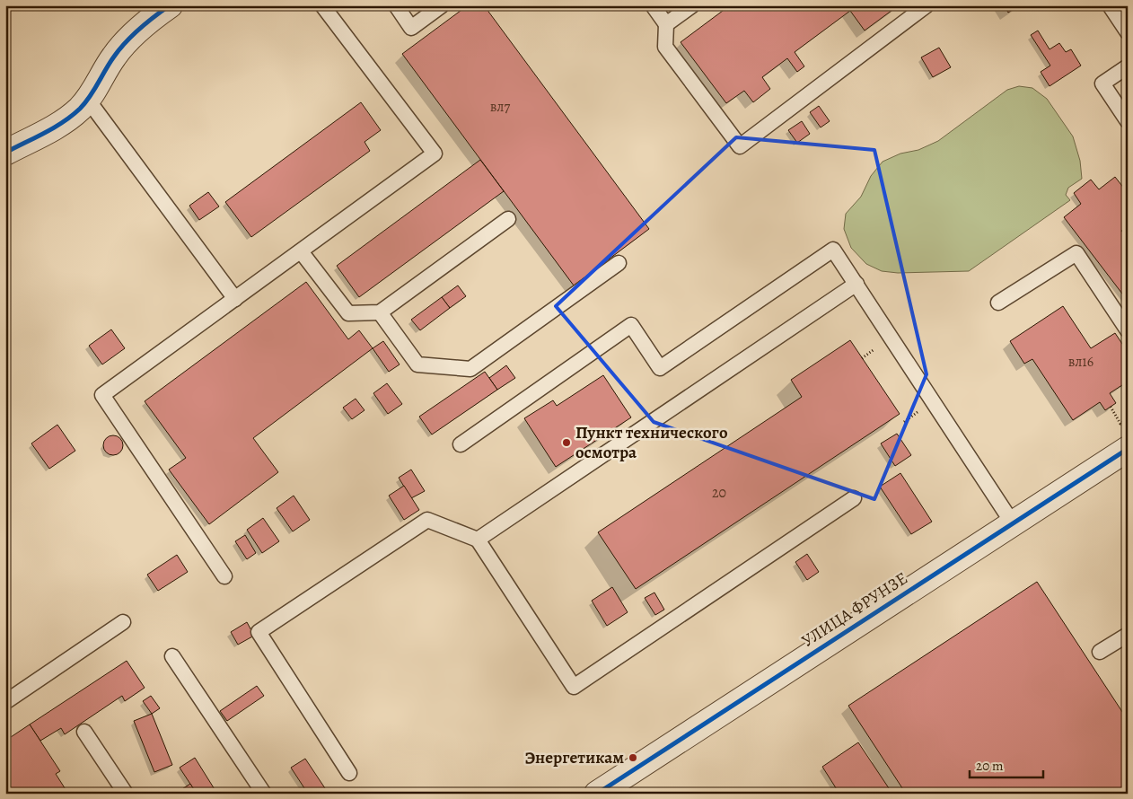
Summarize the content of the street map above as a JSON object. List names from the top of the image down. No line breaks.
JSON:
{"streets":{"street":["УЛИЦА ФРУНЗЕ"]},"places":["Пункт технического осмотра","Энергетикам"],"house_numbers":["вл7","вл16","20"],"scale_bar":"20 m"}
